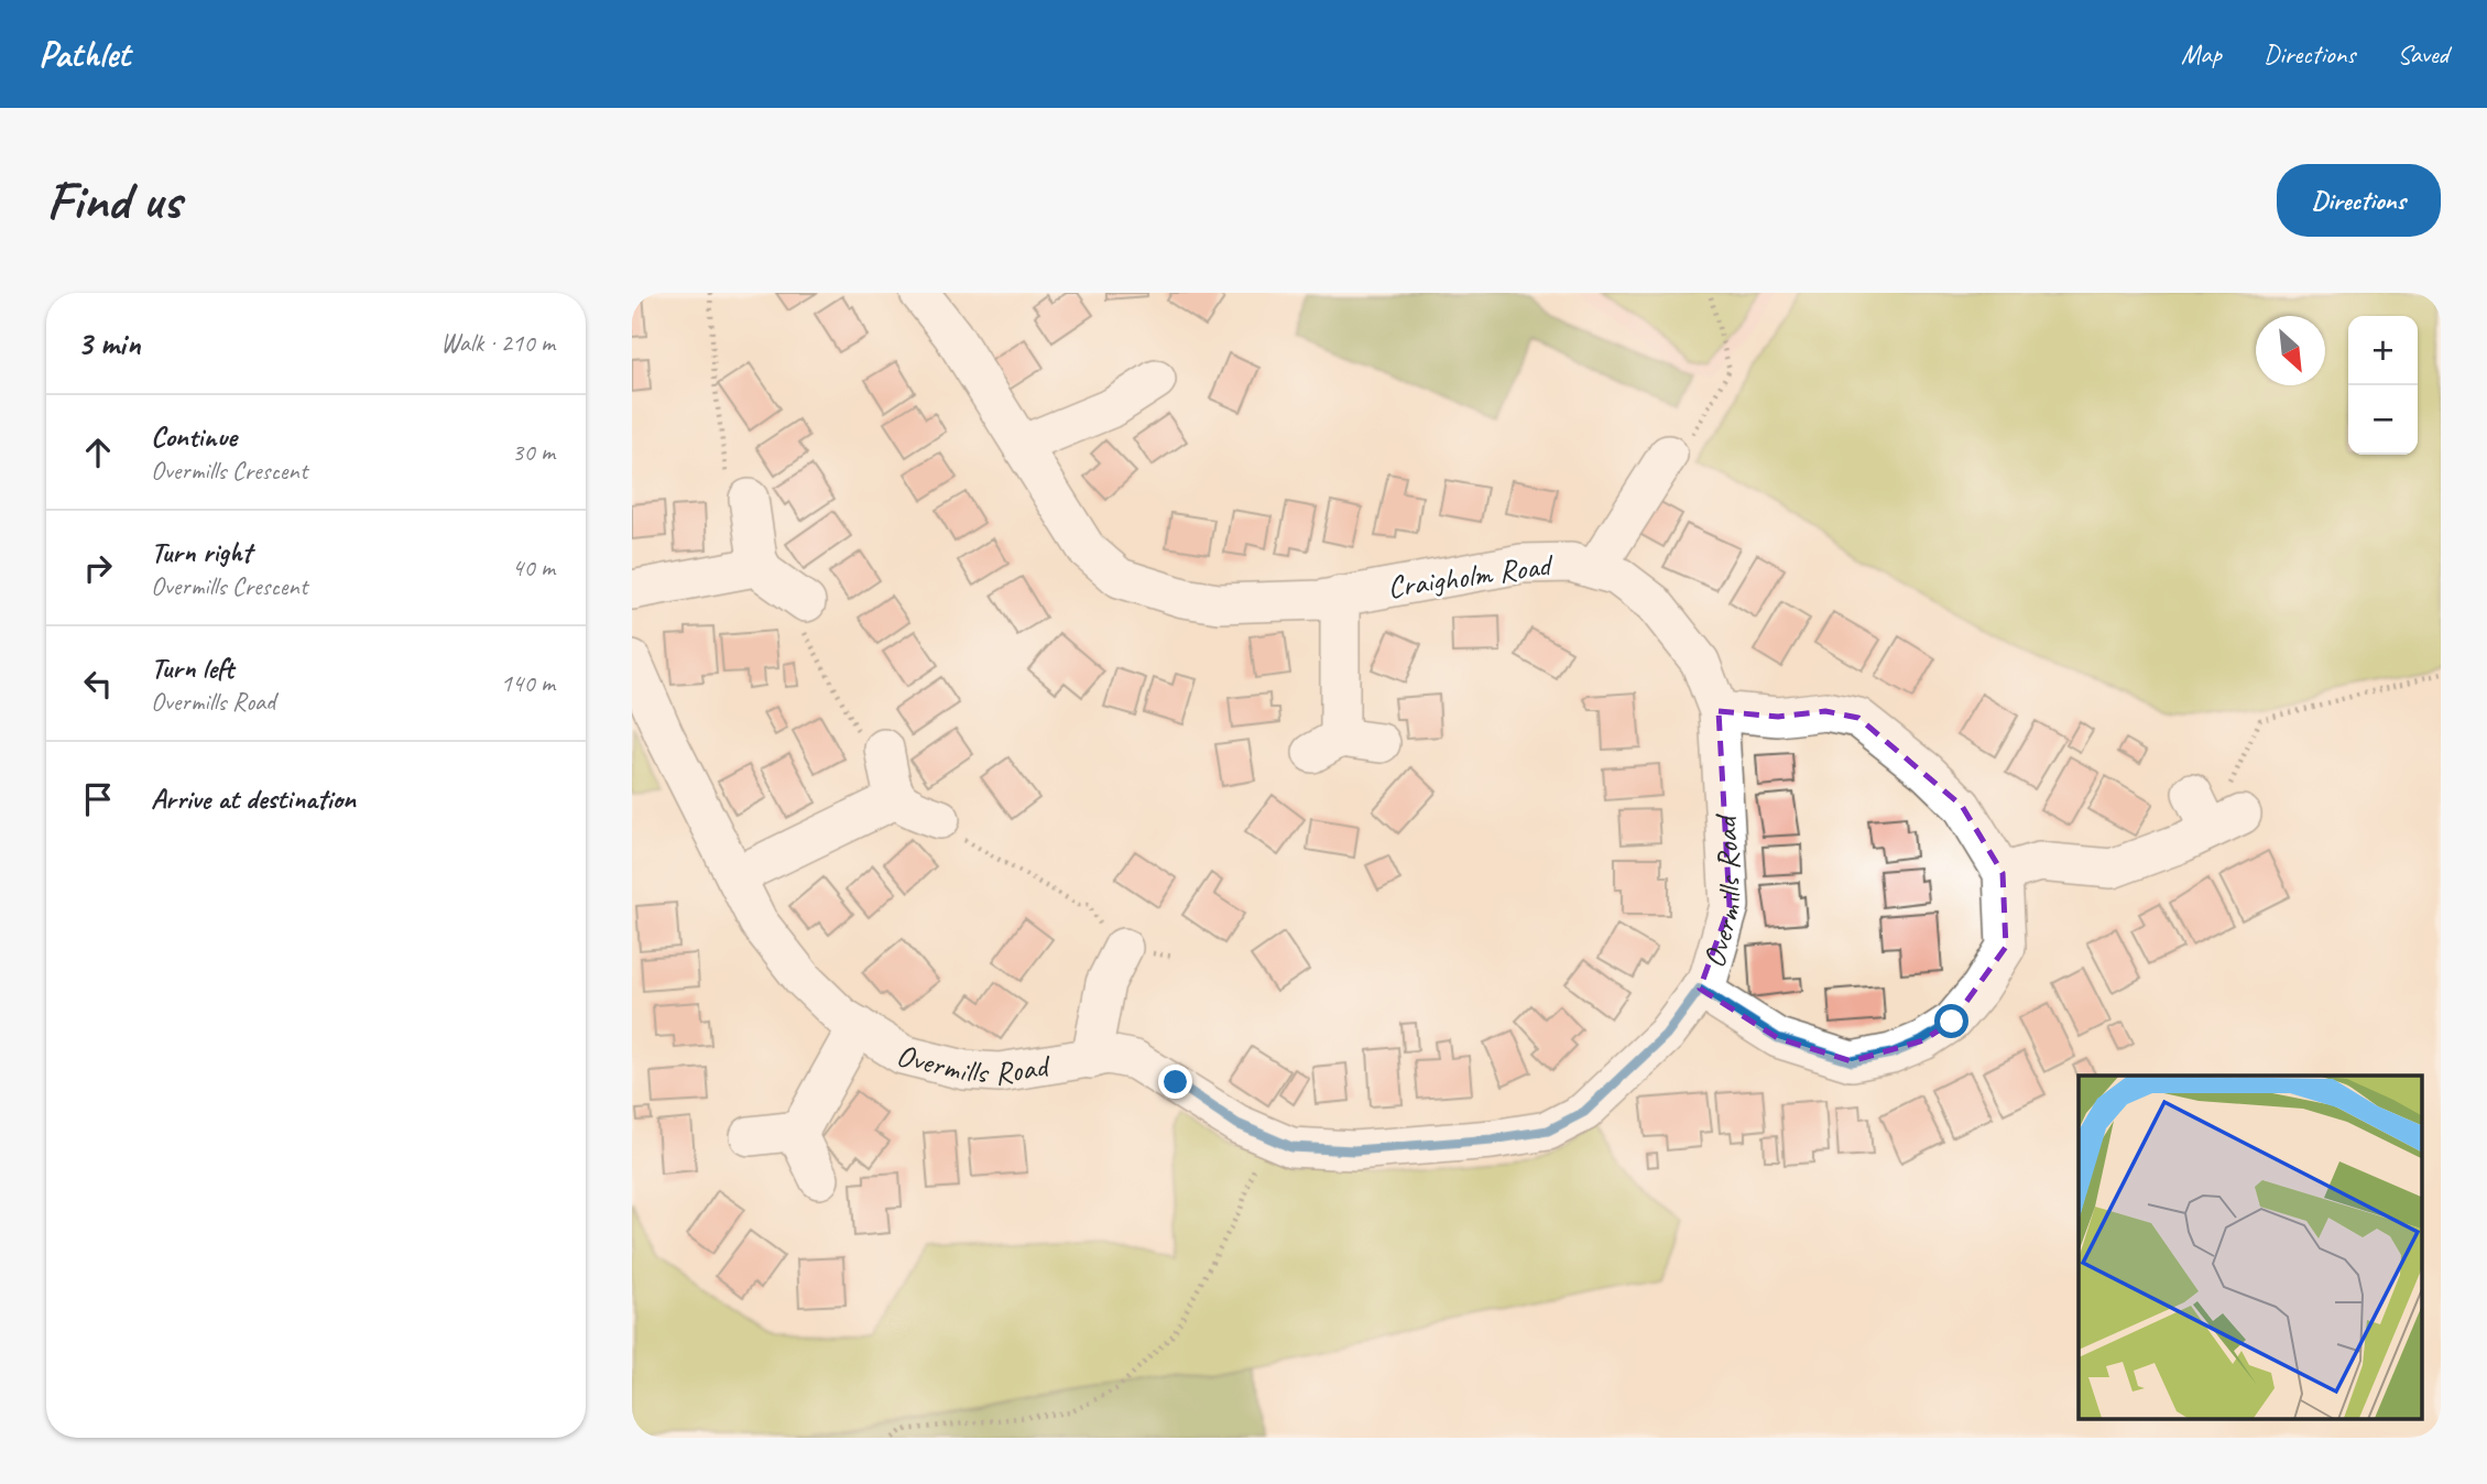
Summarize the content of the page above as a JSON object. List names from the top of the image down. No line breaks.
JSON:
{"streets":{"street":["Craigholm Road","Overmills Road"]},"crossings":[["Craigholm Road","Overmills Road"]],"north":"bottom right","page":{"header":"Pathlet","nav":["Map","Directions","Saved"],"buttons":"Directions","title":"Find us","heading":["3 min","Walk · 210 m"],"map_buttons":["+","−"],"list":[["Continue","Overmills Crescent","30 m"],["Turn right","Overmills Crescent","40 m"],["Turn left","Overmills Road","140 m"],"Arrive at destination"]}}
